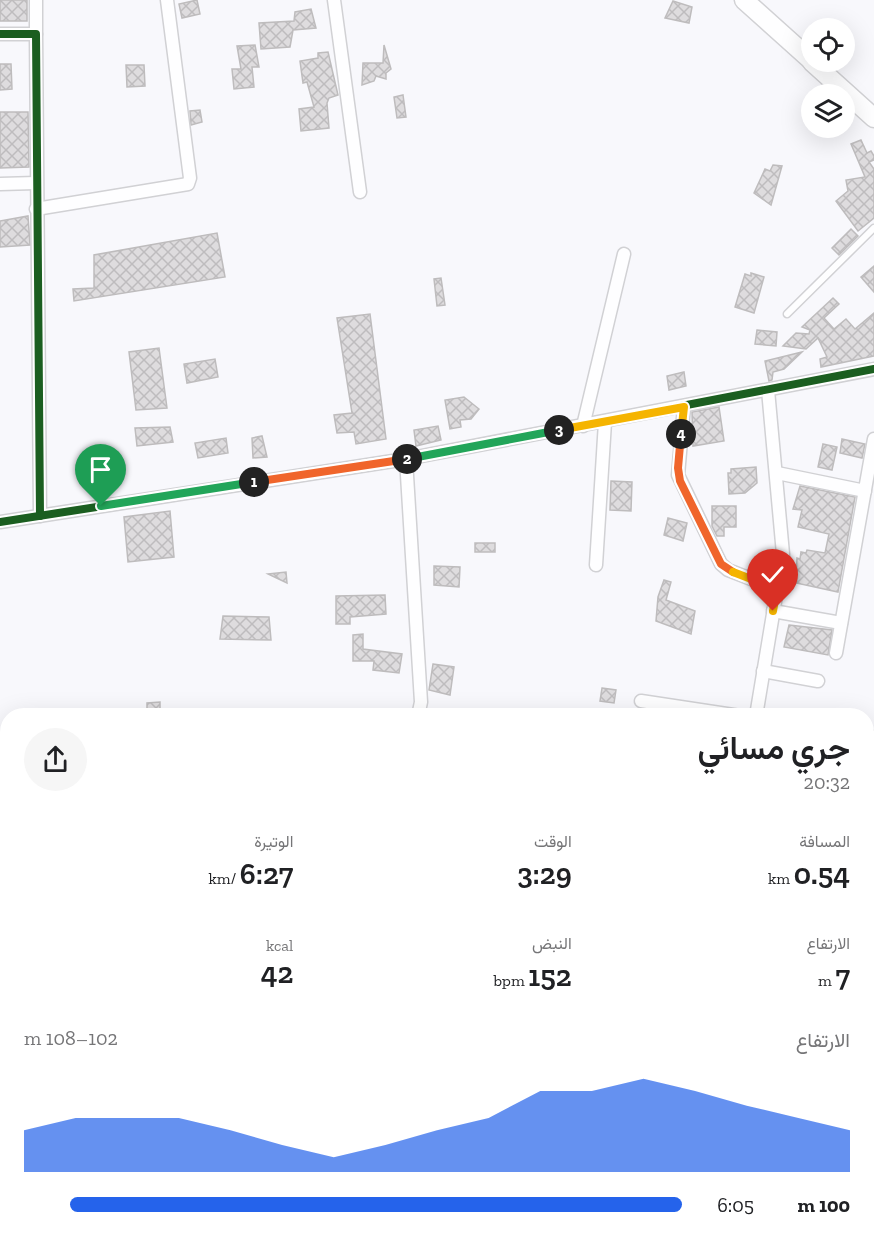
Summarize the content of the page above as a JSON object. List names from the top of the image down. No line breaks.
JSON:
{"page":{"pins":["3","4","2","1"],"heading":["جري مسائي","20:32"],"stats":[["المسافة","0.54 km"],["الوقت","3:29"],["الوتيرة","6:27 /km"],["الارتفاع","7 m"],["النبض","152 bpm"],["kcal","42"]],"chart":["الارتفاع","102–108 m"],"list":[{"name":"100 m","note":"6:05"}]}}
